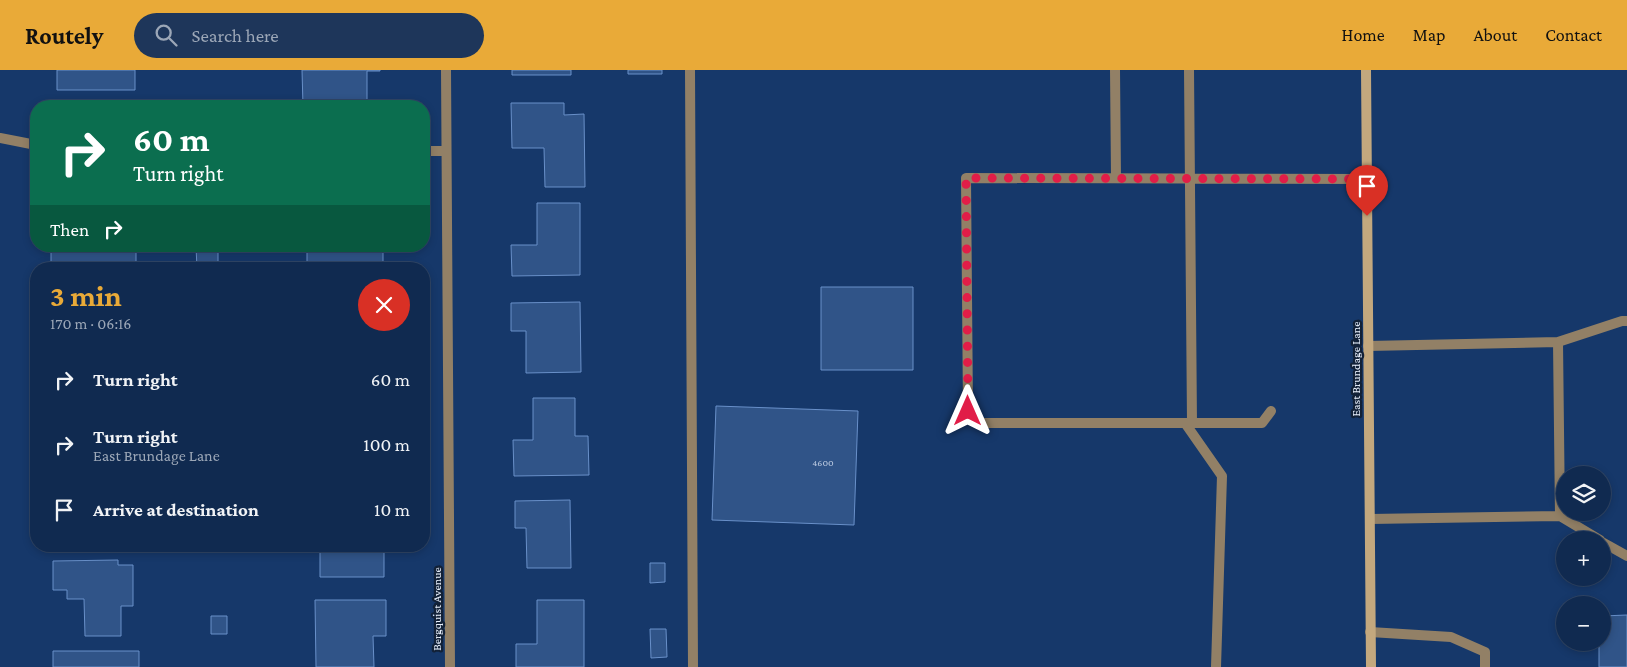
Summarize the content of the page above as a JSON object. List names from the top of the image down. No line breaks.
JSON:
{"streets":{"main road":["East Brundage Lane"],"street":["Bergquist Avenue"]},"house_numbers":["4600"],"page":{"header":"Routely","search":"Search here","nav":["Home","Map","About","Contact"],"turn":["60 m","Turn right"],"then":"Then","heading":["3 min","170 m · 06:16"],"list":[{"name":"Turn right","value":"60 m"},{"name":"Turn right","note":"East Brundage Lane","value":"100 m"},{"name":"Arrive at destination","value":"10 m"}],"map_buttons":["+","−"]}}
